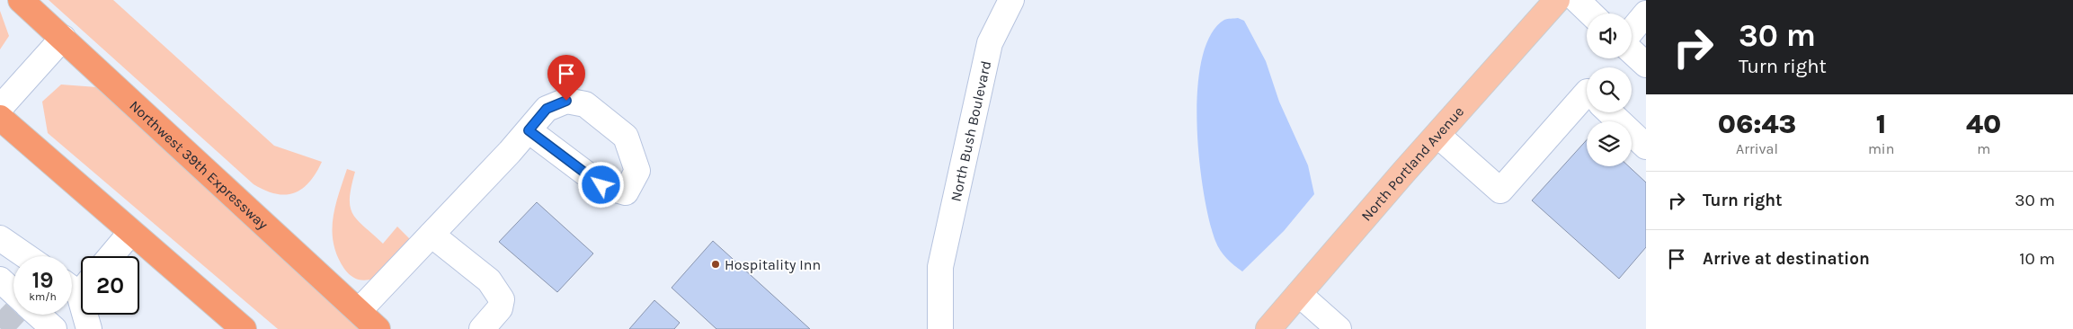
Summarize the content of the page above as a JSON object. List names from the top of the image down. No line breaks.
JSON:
{"streets":{"highway":["Northwest 39th Expressway"],"main road":["North Portland Avenue"],"street":["North Bush Boulevard"]},"places":["Hospitality Inn"],"page":{"turn":["30 m","Turn right"],"eta":["06:43","Arrival","1","min","40","m"],"list":[{"name":"Turn right","value":"30 m"},{"name":"Arrive at destination","value":"10 m"}],"speed":"19 km/h","limit":"20"}}
